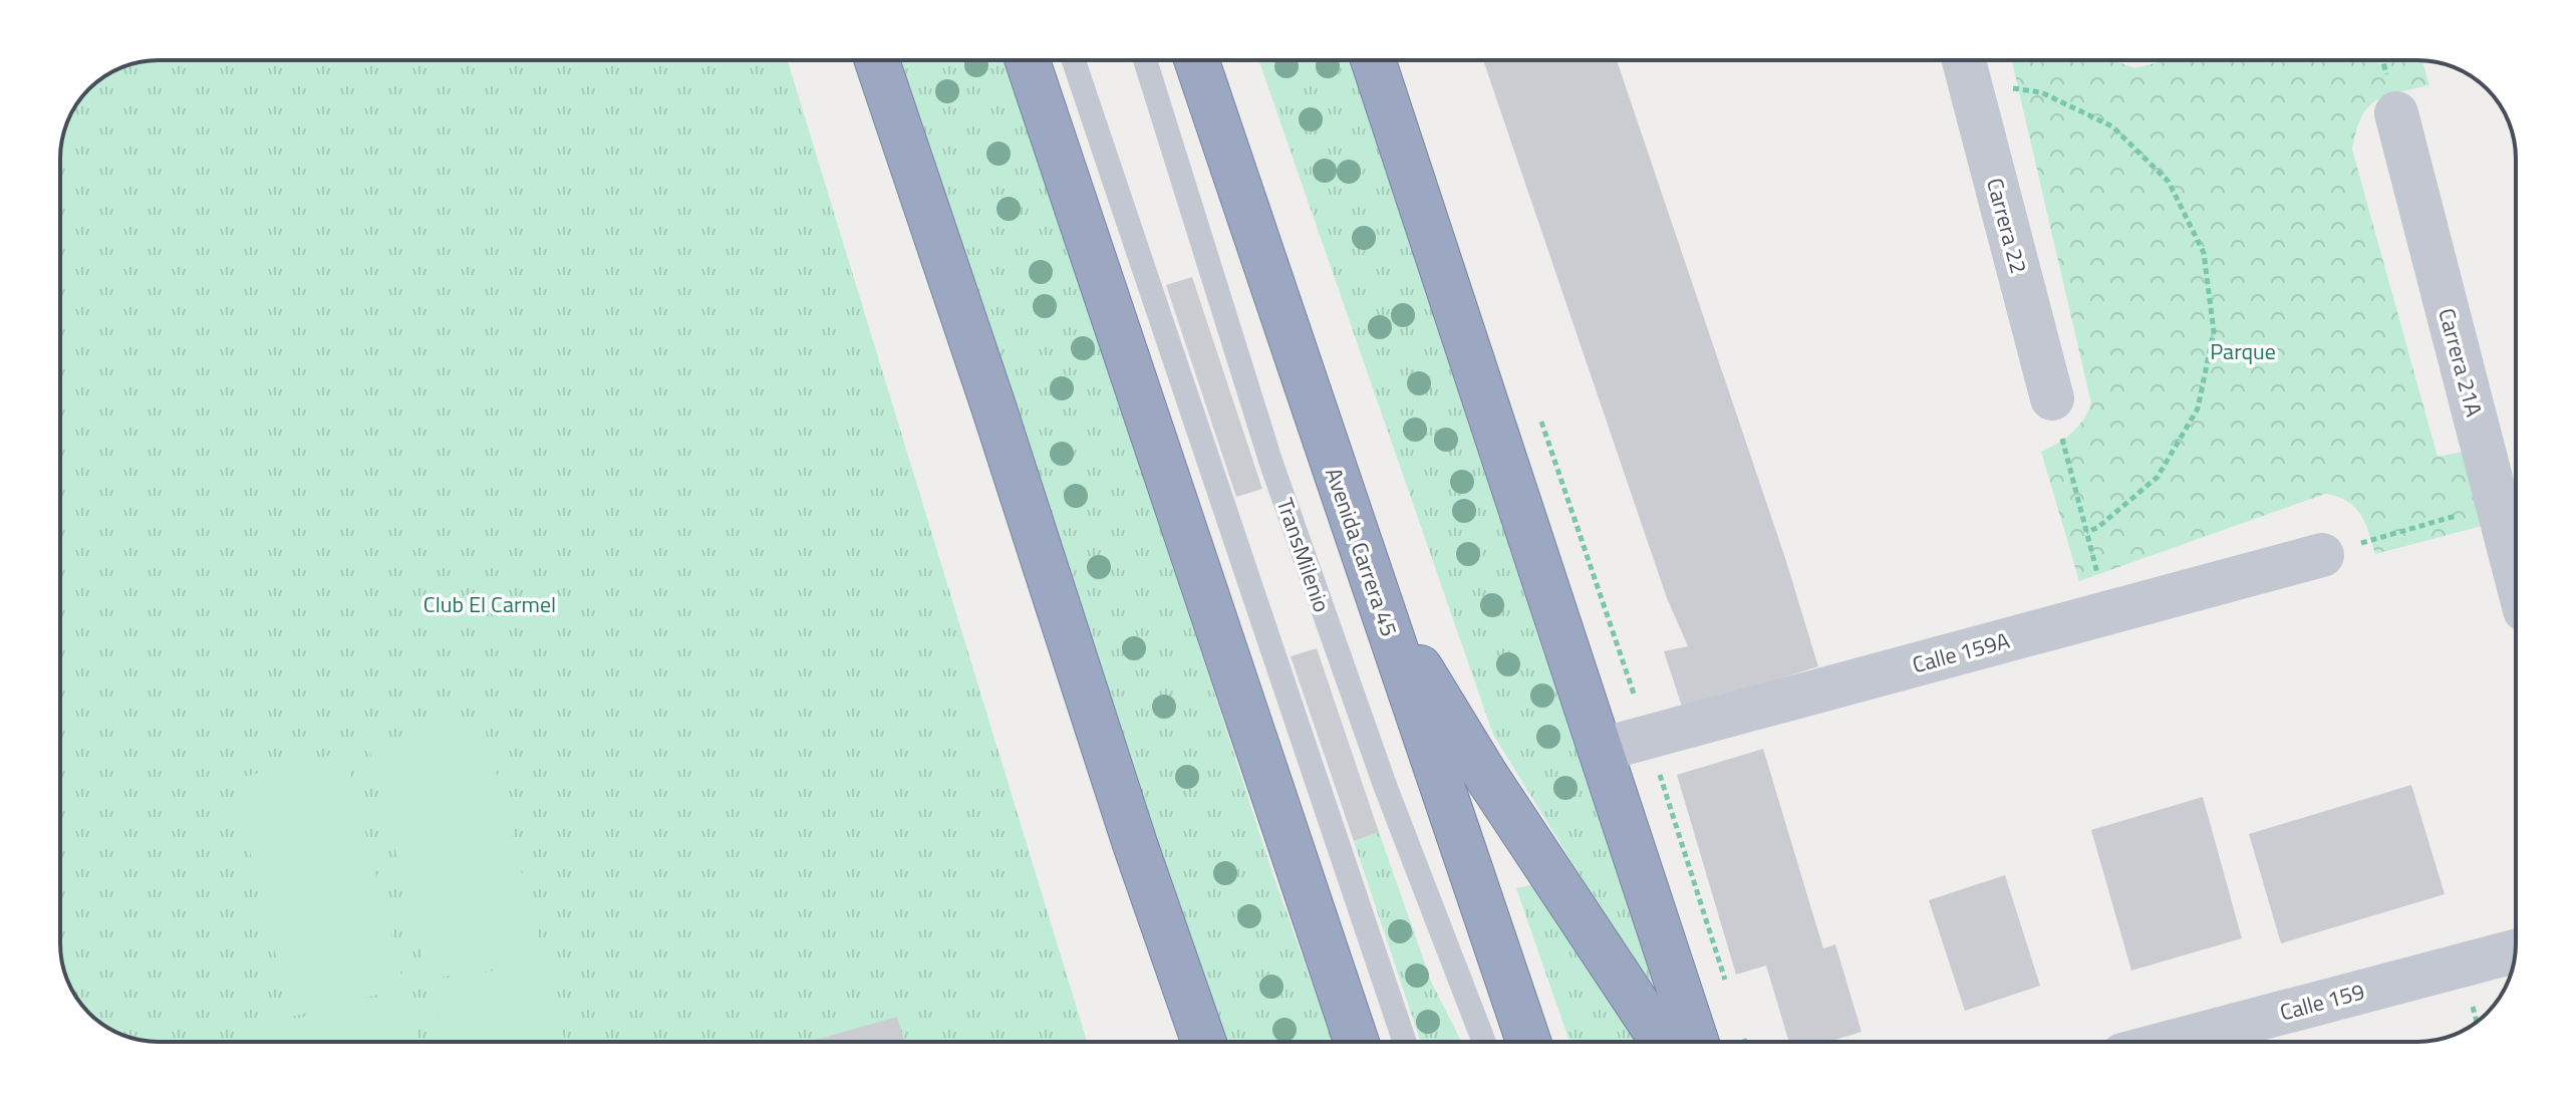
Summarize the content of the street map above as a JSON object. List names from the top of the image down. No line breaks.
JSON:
{"streets":{"highway":["Avenida Carrera 45"],"street":["Carrera 22","Carrera 21A","Calle 159A","Calle 159"],"lane":["TransMilenio"]},"parks":["Parque","Club El Carmel"]}
